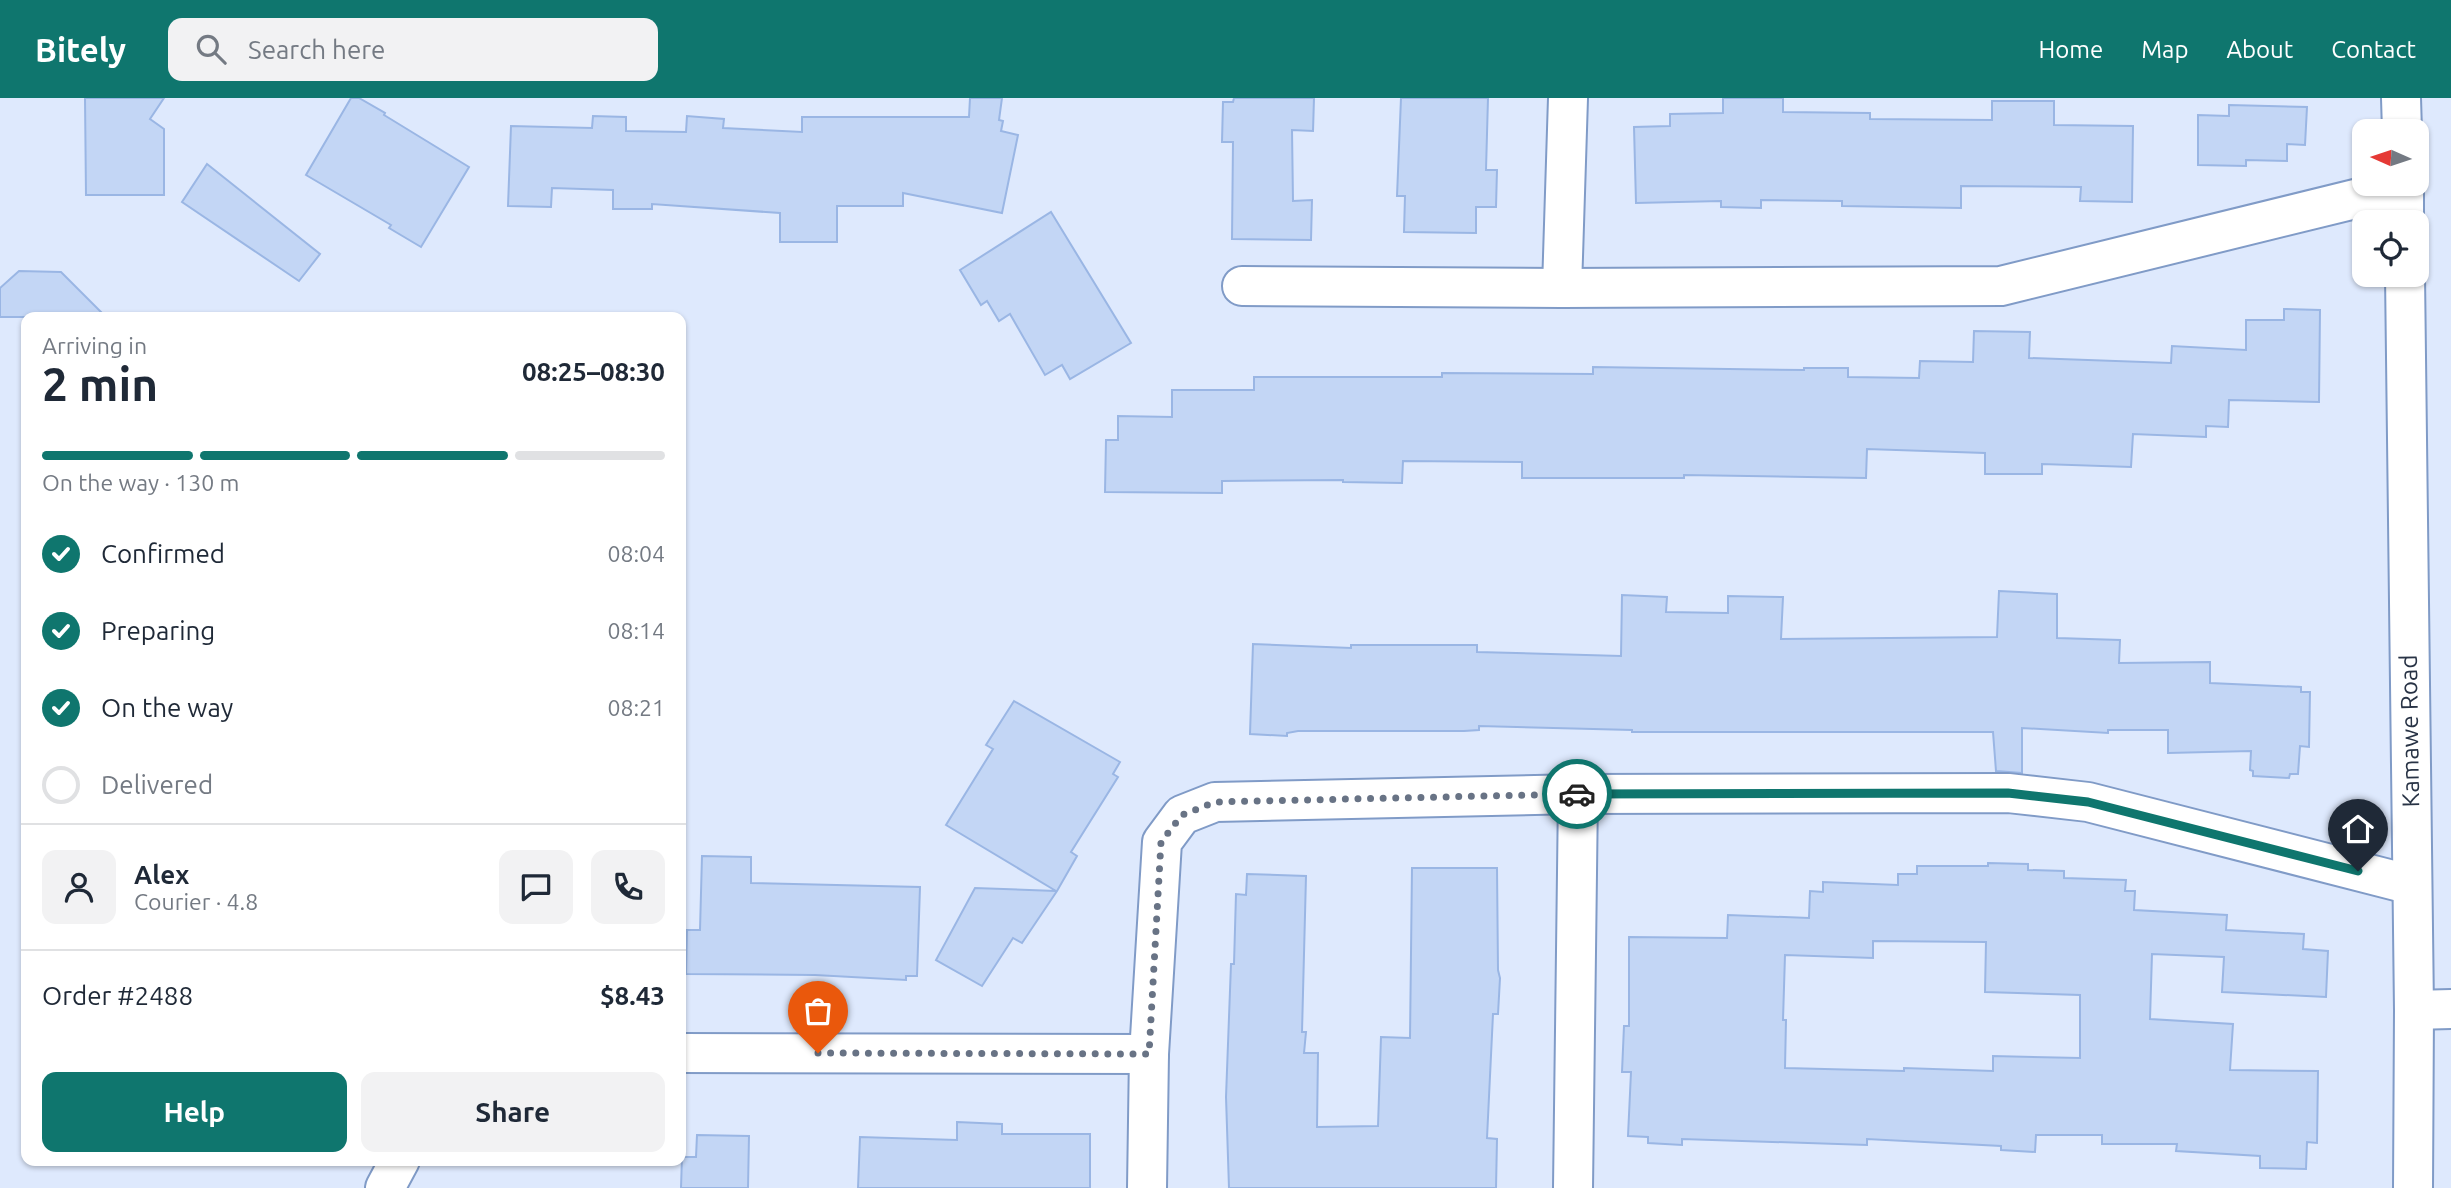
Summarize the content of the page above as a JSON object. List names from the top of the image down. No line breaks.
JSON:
{"streets":{"street":["Kamawe Road"]},"north":"left","page":{"header":"Bitely","search":"Search here","nav":["Home","Map","About","Contact"],"heading":["2 min","Arriving in","08:25–08:30"],"panel":["Alex","Courier · 4.8","Order #2488","$8.43"],"bar":"On the way · 130 m","list":[["Confirmed","08:04"],["Preparing","08:14"],["On the way","08:21"],"Delivered"],"buttons":["Help","Share"]}}
